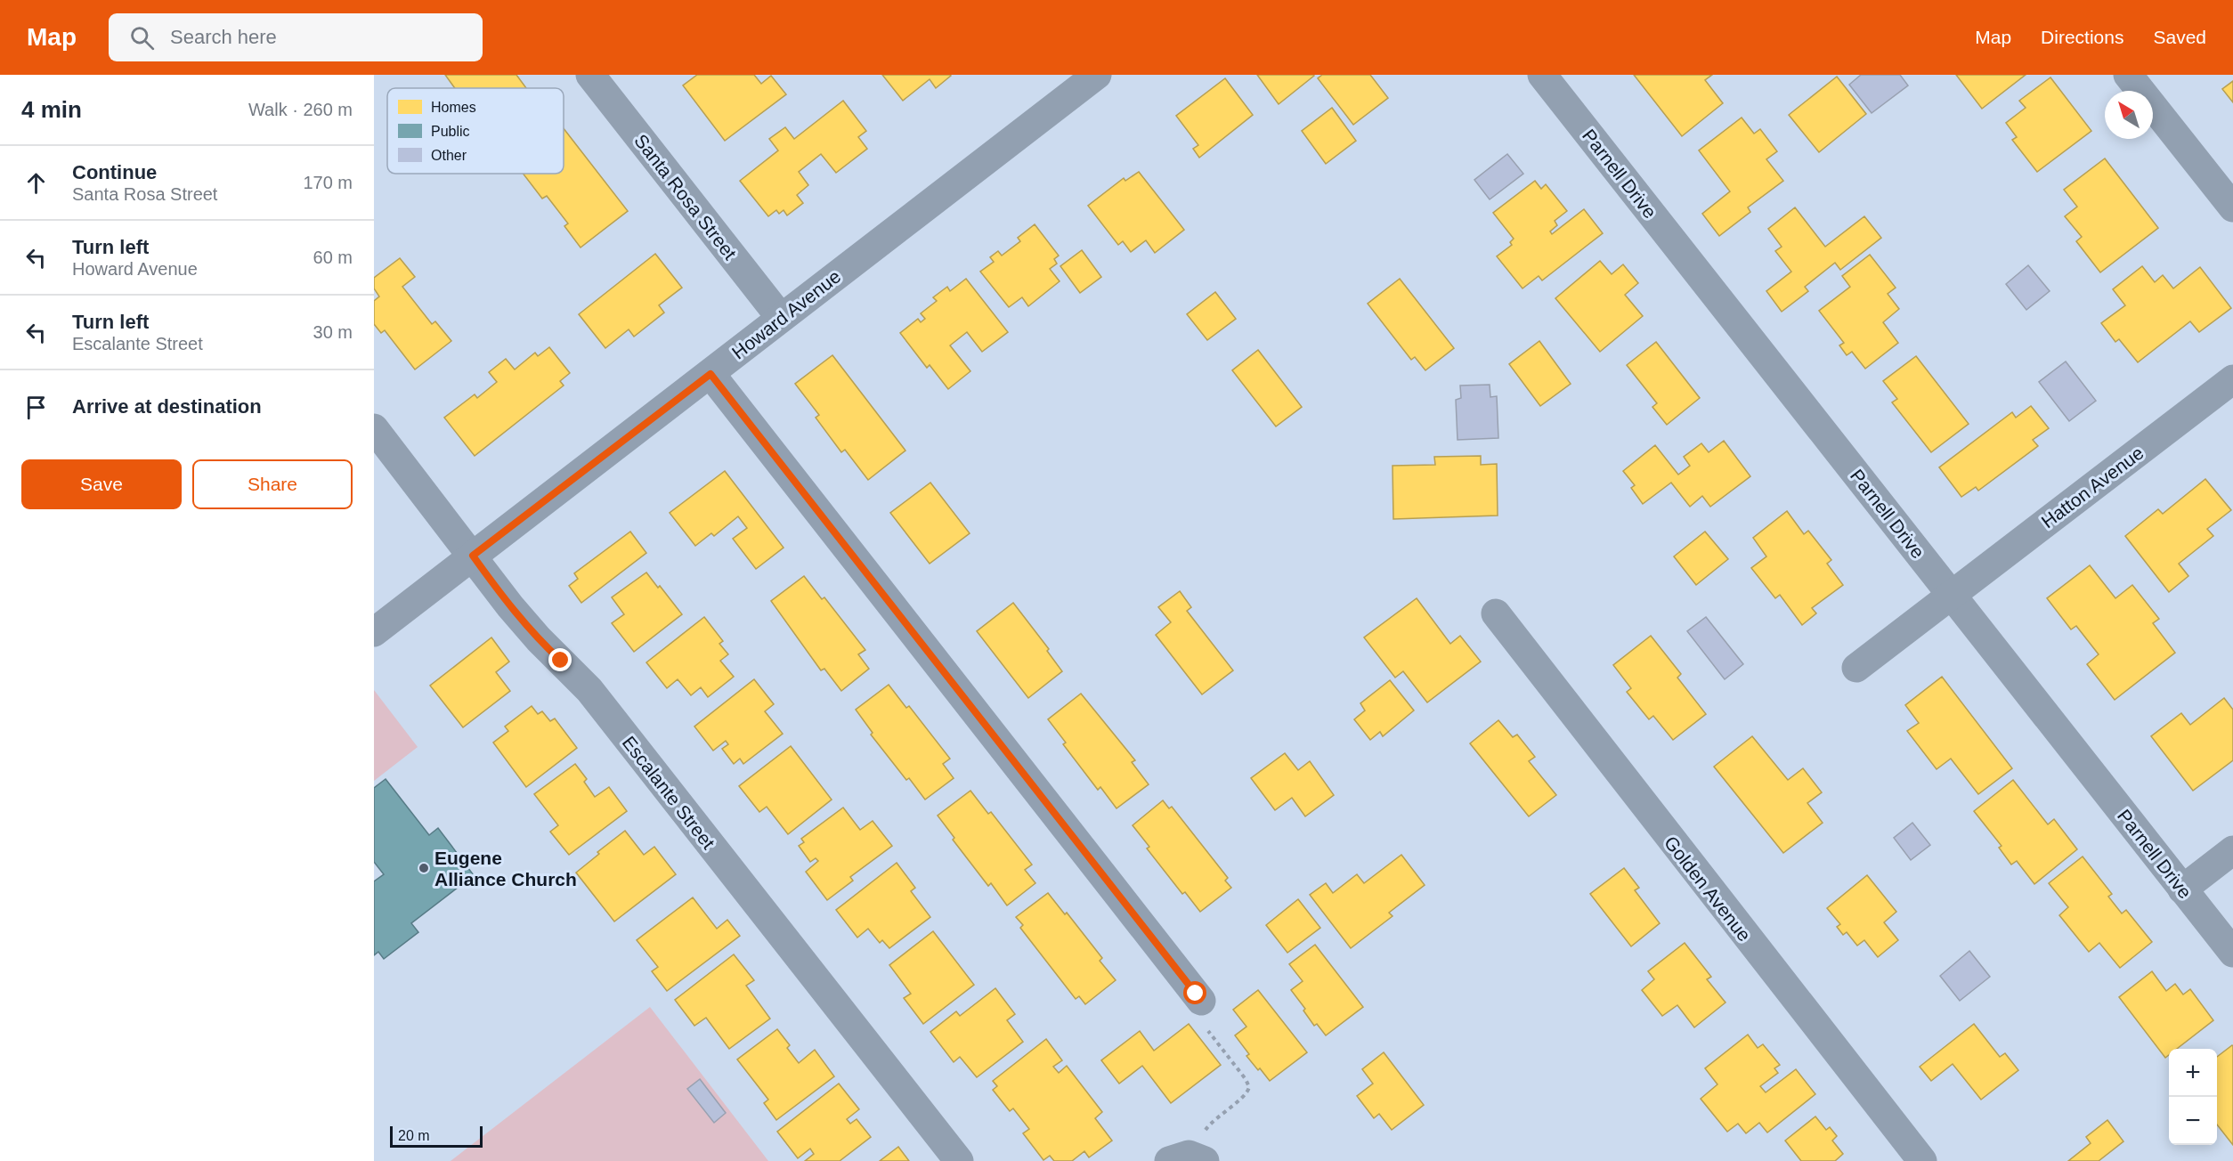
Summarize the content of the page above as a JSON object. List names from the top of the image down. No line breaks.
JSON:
{"streets":{"street":["Parnell Drive","Santa Rosa Street","Howard Avenue","Hatton Avenue","Escalante Street","Golden Avenue"]},"crossings":[["Parnell Drive","Hatton Avenue"],["Santa Rosa Street","Howard Avenue"],["Howard Avenue","Escalante Street"]],"places":["Eugene Alliance Church"],"legend":["Homes","Public","Other"],"scale_bar":"20 m","north":"top left","page":{"header":"Map","search":"Search here","nav":["Map","Directions","Saved"],"heading":["4 min","Walk · 260 m"],"list":[["Continue","Santa Rosa Street","170 m"],["Turn left","Howard Avenue","60 m"],["Turn left","Escalante Street","30 m"],"Arrive at destination"],"buttons":["Save","Share"],"map_buttons":["+","−"],"scale":"20 m"}}
